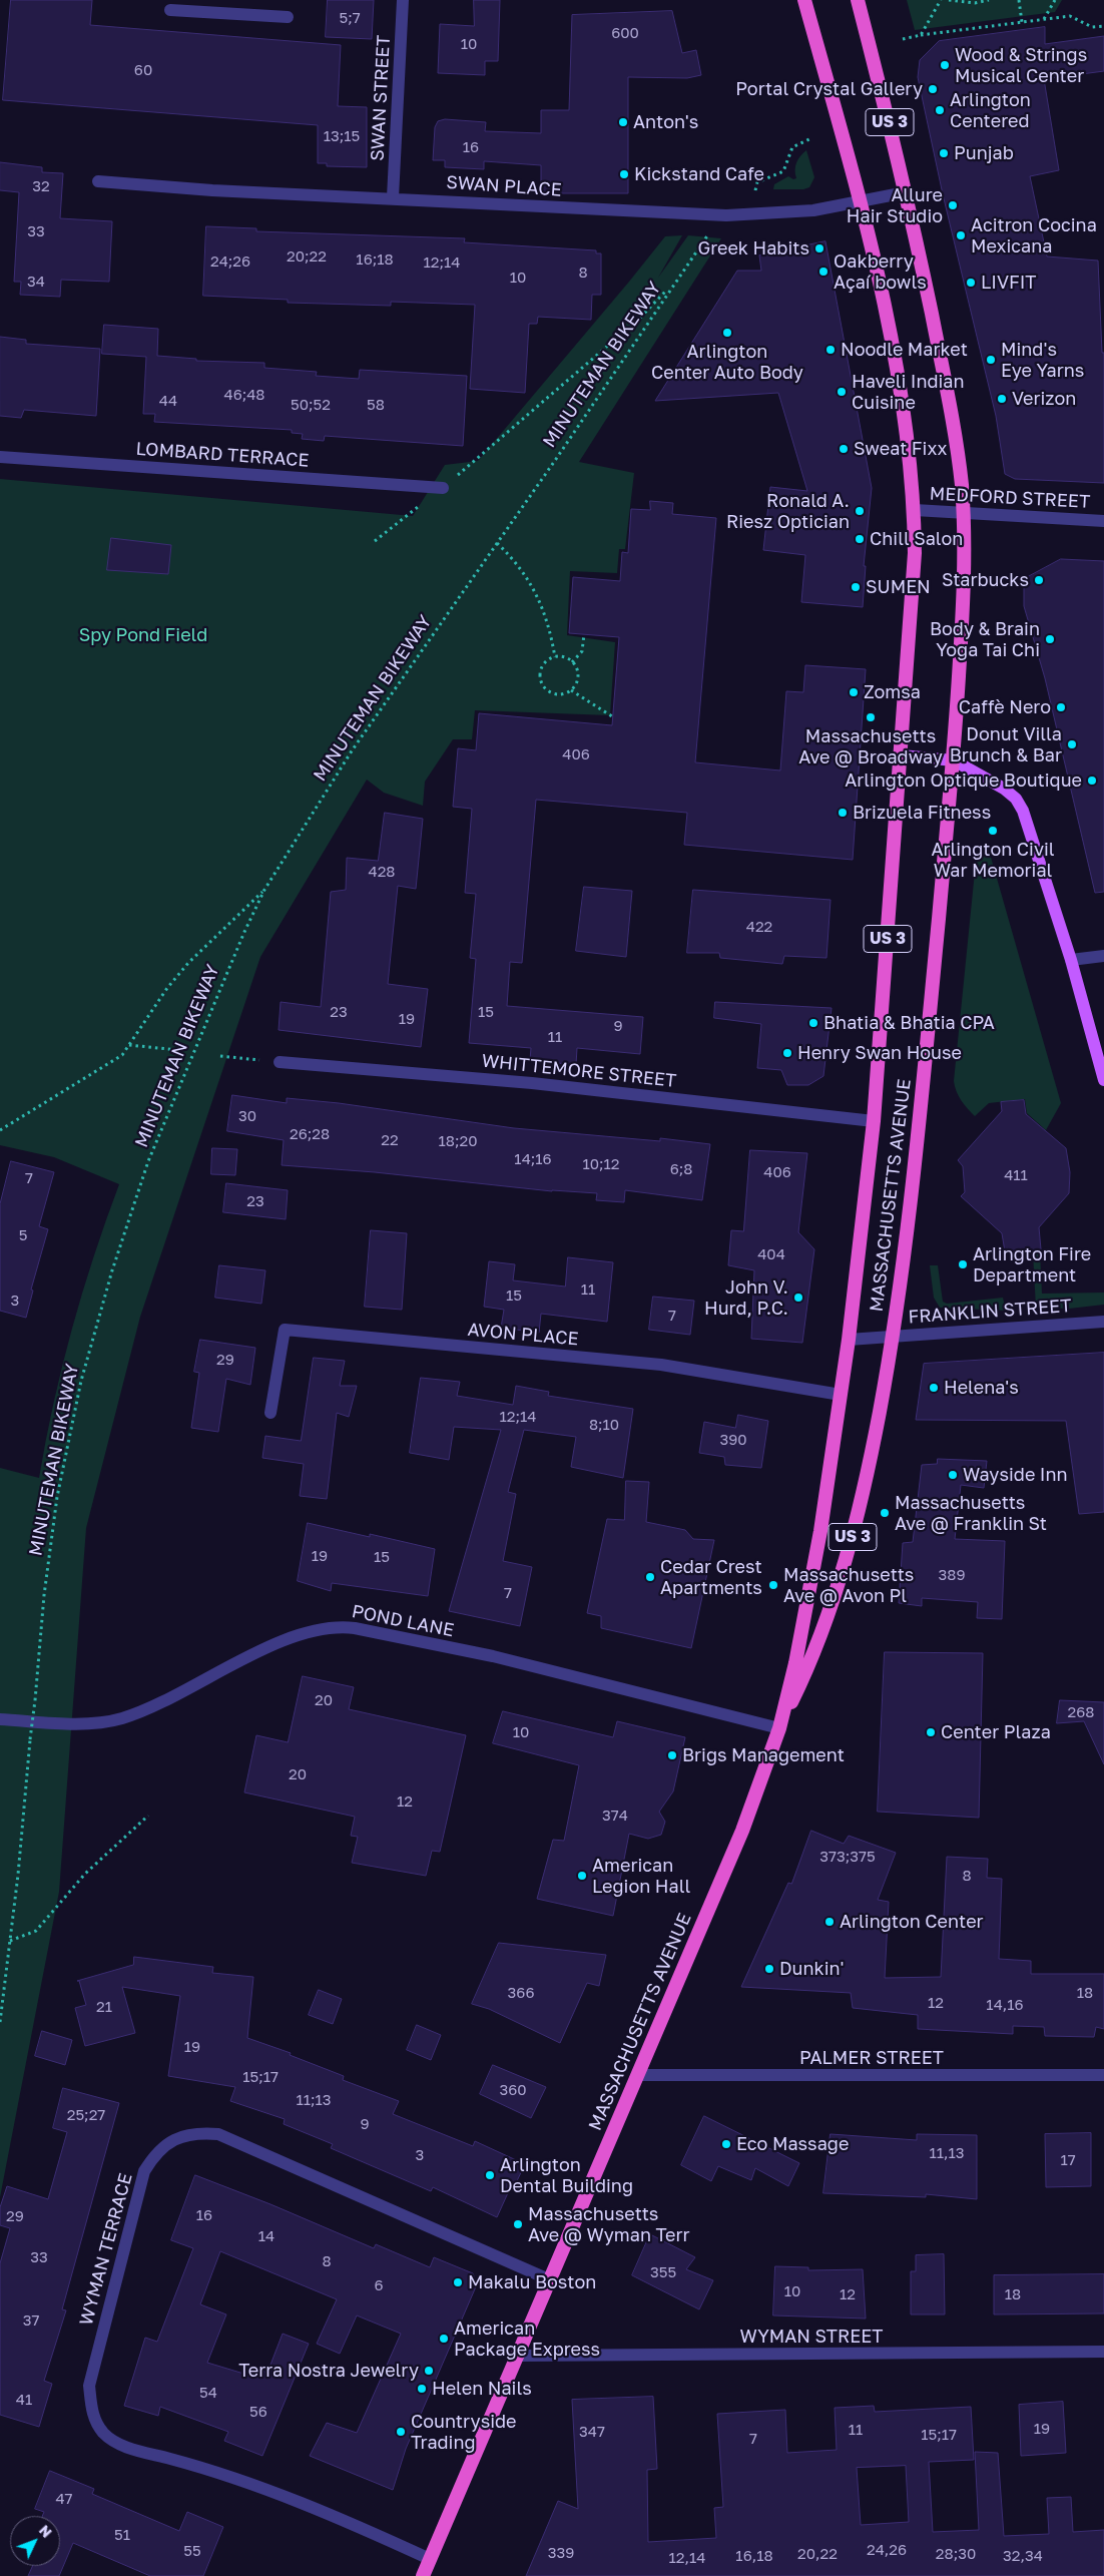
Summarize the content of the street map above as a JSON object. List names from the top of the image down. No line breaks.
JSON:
{"streets":{"highway":["US 3","MASSACHUSETTS AVENUE"],"street":["SWAN STREET","SWAN PLACE","LOMBARD TERRACE","MEDFORD STREET","WHITTEMORE STREET","FRANKLIN STREET","AVON PLACE","POND LANE","PALMER STREET","WYMAN TERRACE","WYMAN STREET"],"path":["MINUTEMAN BIKEWAY"]},"crossings":[["SWAN STREET","SWAN PLACE"],["SWAN PLACE","MASSACHUSETTS AVENUE"],["MEDFORD STREET","MASSACHUSETTS AVENUE"],["WHITTEMORE STREET","MASSACHUSETTS AVENUE"],["MASSACHUSETTS AVENUE","FRANKLIN STREET"],["MASSACHUSETTS AVENUE","AVON PLACE"],["MASSACHUSETTS AVENUE","POND LANE"],["MASSACHUSETTS AVENUE","PALMER STREET"],["MASSACHUSETTS AVENUE","WYMAN TERRACE"],["MASSACHUSETTS AVENUE","WYMAN STREET"]],"parks":["Spy Pond Field"],"places":["Wood & Strings Musical Center","Portal Crystal Gallery","Arlington Centered","Anton's","Punjab","Kickstand Cafe","Allure Hair Studio","Acitron Cocina Mexicana","Greek Habits","Oakberry Açaí bowls","LIVFIT","Arlington Center Auto Body","Noodle Market","Mind's Eye Yarns","Haveli Indian Cuisine","Verizon","Sweat Fixx","Ronald A. Riesz Optician","Chill Salon","Starbucks","SUMEN","Body & Brain Yoga Tai Chi","Zomsa","Caffè Nero","Massachusetts Ave @ Broadway","Donut Villa Brunch & Bar","Arlington Optique Boutique","Brizuela Fitness","Arlington Civil War Memorial","Bhatia & Bhatia CPA","Henry Swan House","Arlington Fire Department","John V. Hurd, P.C.","Helena's","Wayside Inn","Massachusetts Ave @ Franklin St","Cedar Crest Apartments","Massachusetts Ave @ Avon Pl","Center Plaza","Brigs Management","American Legion Hall","Arlington Center","Dunkin'","Eco Massage","Arlington Dental Building","Massachusetts Ave @ Wyman Terr","Makalu Boston","American Package Express","Terra Nostra Jewelry","Helen Nails","Countryside Trading"],"house_numbers":["5;7","600","10","60","13;15","16","32","33","20;22","16;18","24;26","12;14","8","10","34","46;48","44","50;52","58","406","428","422","23","15","19","9","11","30","26;28","22","18;20","14;16","10;12","6;8","406","411","7","23","5","404","11","15","3","7","29","12;14","8;10","390","19","15","389","7","20","268","10","20","12","374","373;375","8","366","18","12","14,16","21","19","15;17","360","11;13","25;27","9","11,13","3","17","16","29","14","33","8","355","6","10","12","18","37","54","41","56","19","11","347","15;17","7","47","51","24,26","55","339","20,22","28;30","16,18","32,34","12,14"],"north":"top right"}
